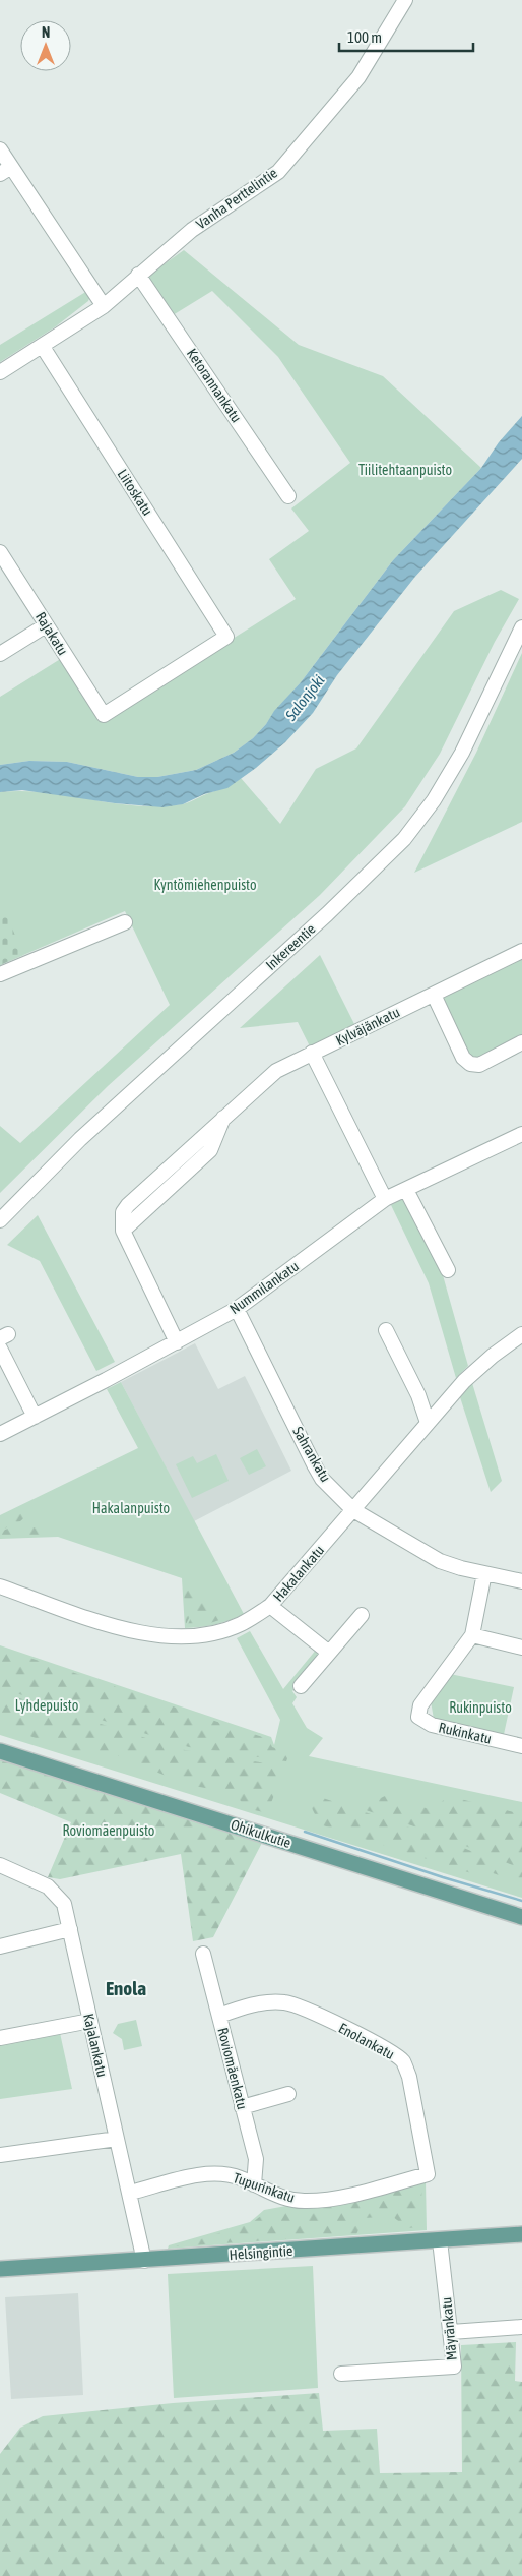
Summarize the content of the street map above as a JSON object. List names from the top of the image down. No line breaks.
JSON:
{"streets":{"main road":["Ohikulkutie","Helsingintie"],"street":["Vanha Perttelintie","Ketorannankatu","Liitoskatu","Rajakatu","Inkereentie","Kylväjänkatu","Nummilankatu","Sahrankatu","Hakalankatu","Rukinkatu","Enolankatu","Kajalankatu","Roviomäenkatu","Tupurinkatu","Mäyränkatu"]},"crossings":[["Vanha Perttelintie","Ketorannankatu"],["Vanha Perttelintie","Liitoskatu"],["Liitoskatu","Rajakatu"],["Kylväjänkatu","Nummilankatu"],["Nummilankatu","Sahrankatu"],["Sahrankatu","Hakalankatu"],["Sahrankatu","Rukinkatu"],["Enolankatu","Roviomäenkatu"],["Enolankatu","Tupurinkatu"],["Kajalankatu","Tupurinkatu"],["Kajalankatu","Helsingintie"],["Roviomäenkatu","Tupurinkatu"],["Helsingintie","Mäyränkatu"]],"districts":["Enola"],"water":["Salonjoki"],"parks":["Tiilitehtaanpuisto","Kyntömiehenpuisto","Hakalanpuisto","Lyhdepuisto","Rukinpuisto","Roviomäenpuisto"],"scale_bar":"100 m","north":"top"}
